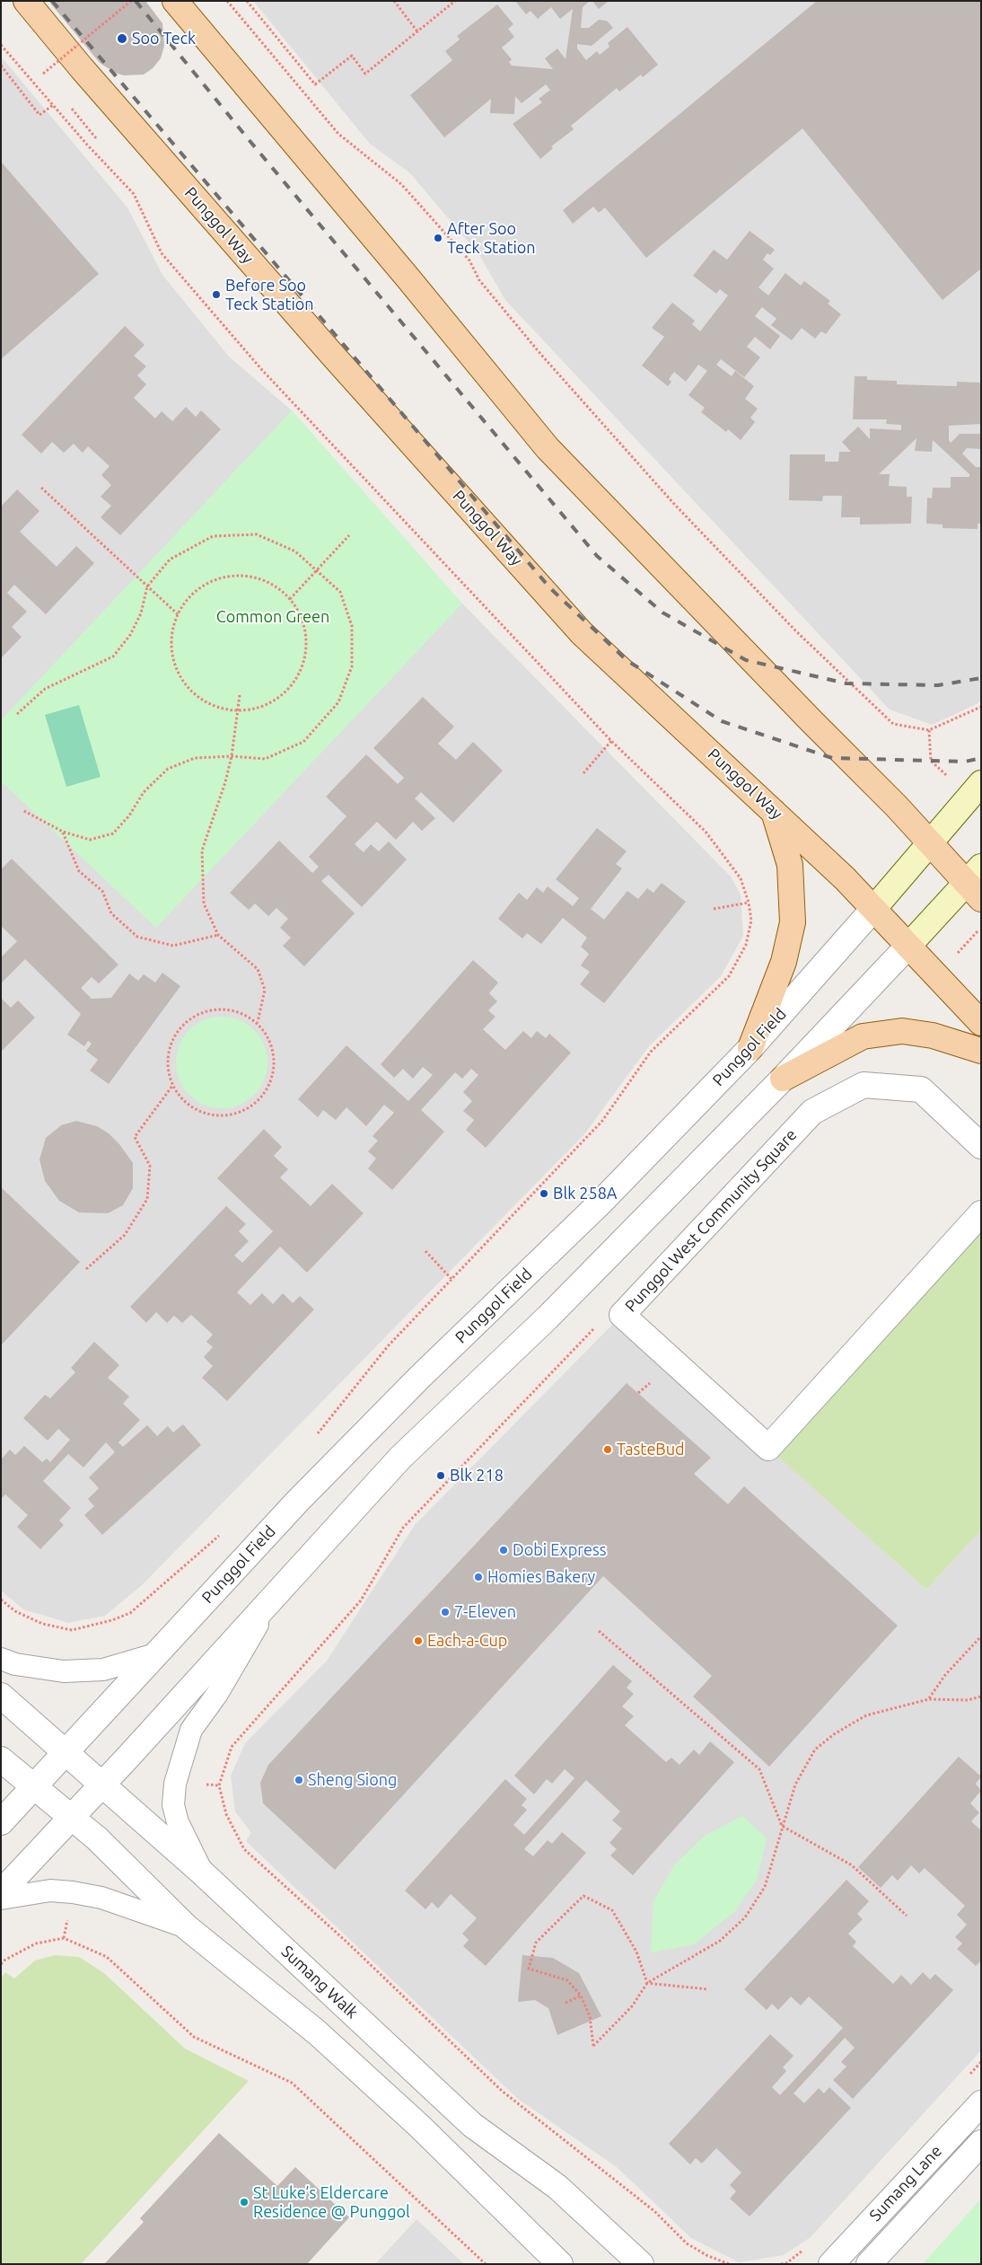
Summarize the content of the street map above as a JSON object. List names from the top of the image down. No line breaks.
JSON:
{"streets":{"main road":["Punggol Way"],"street":["Punggol Field","Punggol West Community Square","Sumang Walk","Sumang Lane"]},"crossings":[["Punggol Way","Punggol Field"],["Punggol Field","Sumang Walk"]],"parks":["Common Green"],"places":["Soo Teck","After Soo Teck Station","Before Soo Teck Station","Blk 258A","TasteBud","Blk 218","Dobi Express","Homies Bakery","7-Eleven","Each-a-Cup","Sheng Siong","St Luke’s Eldercare Residence @ Punggol"]}
